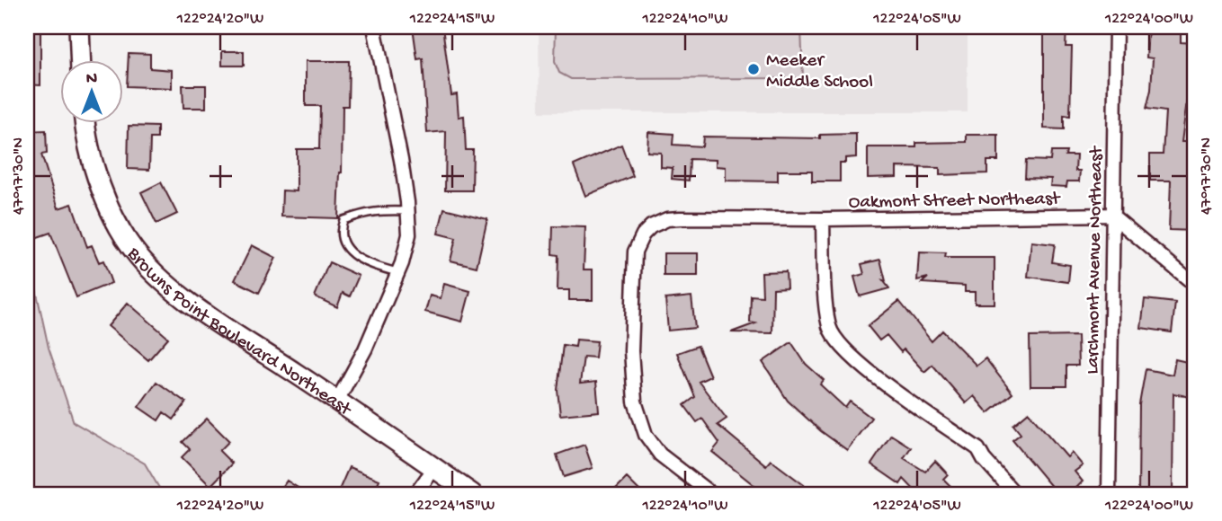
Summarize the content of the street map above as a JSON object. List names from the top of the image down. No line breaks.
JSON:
{"streets":{"street":["Oakmont Street Northeast","Larchmont Avenue Northeast","Browns Point Boulevard Northeast"]},"crossings":[["Oakmont Street Northeast","Larchmont Avenue Northeast"]],"places":["Meeker Middle School"],"north":"top","coordinates":["122°24'20\"W","122°24'15\"W","122°24'10\"W","122°24'05\"W","122°24'00\"W","47°17'30\"N"]}
